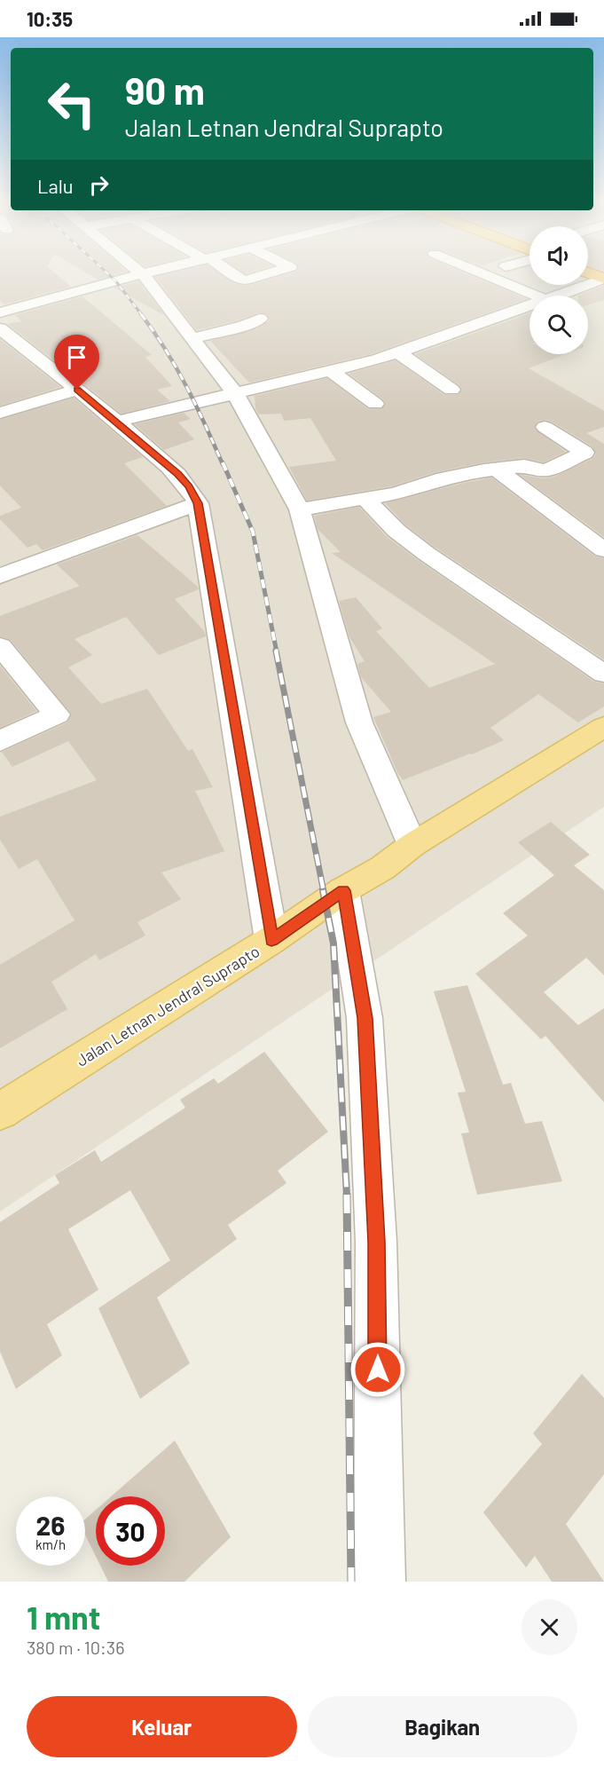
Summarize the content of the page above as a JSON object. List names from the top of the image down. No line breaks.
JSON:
{"streets":{"main road":["Jalan Letnan Jendral Suprapto"]},"page":{"status":"10:35","turn":["90 m","Jalan Letnan Jendral Suprapto"],"then":"Lalu","speed":"26 km/h","limit":"30","heading":["1 mnt","380 m · 10:36"],"buttons":["Keluar","Bagikan"]}}
